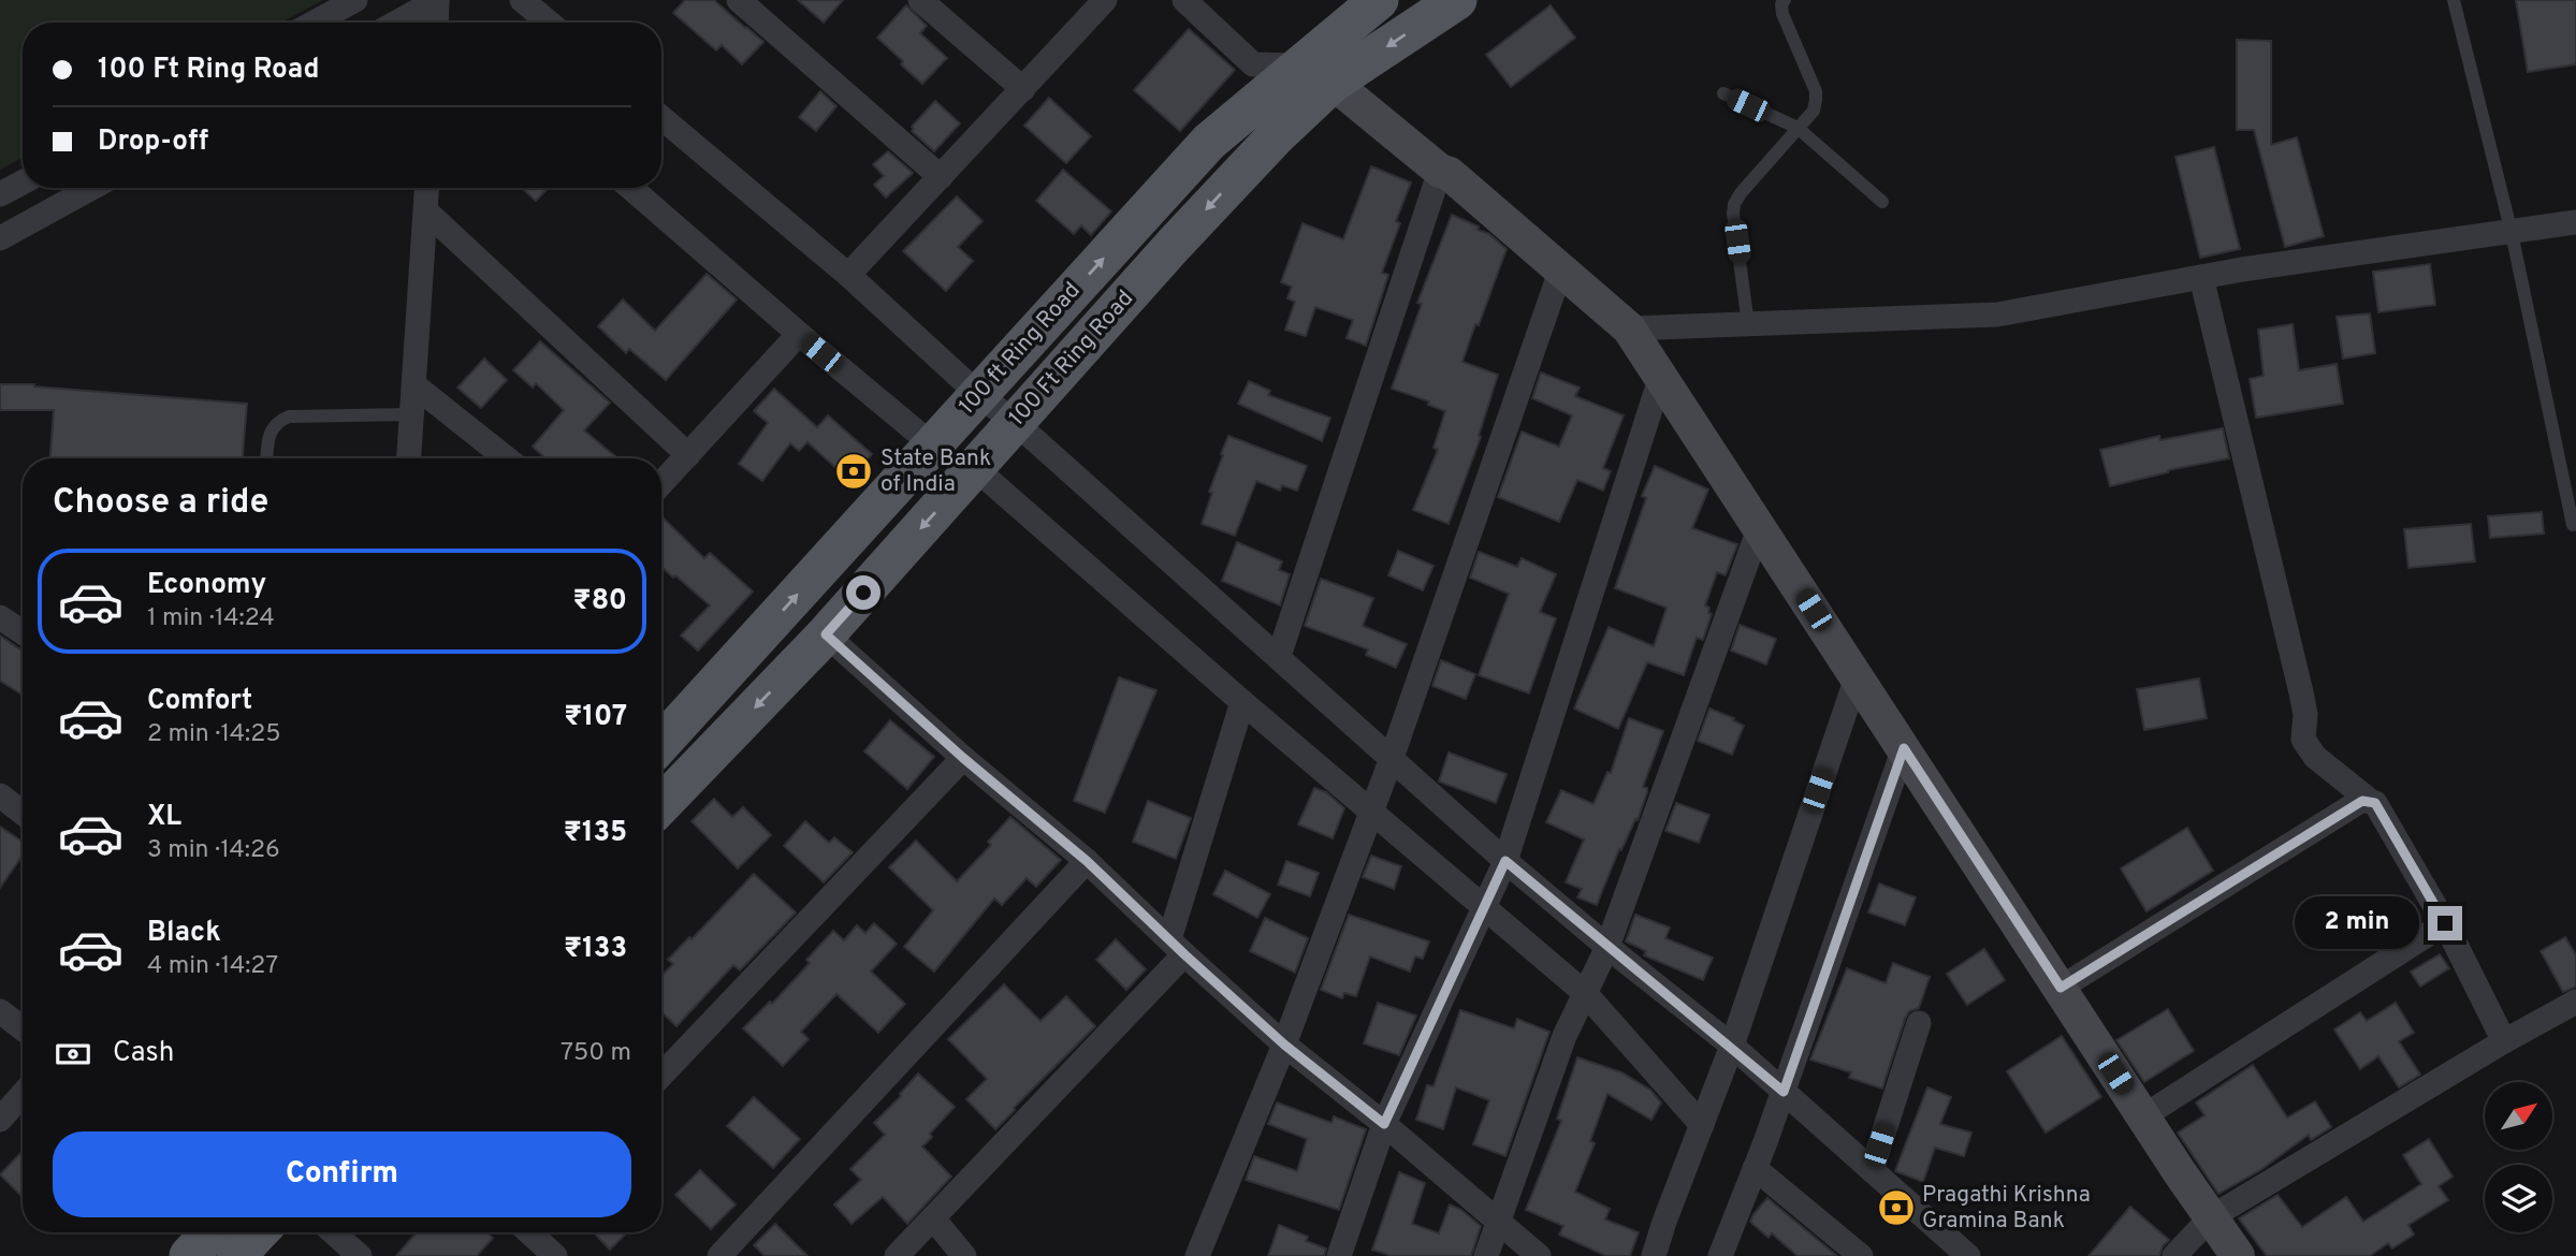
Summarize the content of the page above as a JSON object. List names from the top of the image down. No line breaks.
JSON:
{"streets":{"main road":["100 ft Ring Road","100 Ft Ring Road"]},"crossings":[["100 ft Ring Road","100 Ft Ring Road"]],"one_way":["100 ft Ring Road","100 Ft Ring Road"],"places":{"bank":["State Bank of India","Pragathi Krishna Gramina Bank"]},"north":"top right","page":{"banner":["100 Ft Ring Road","Drop-off"],"heading":"Choose a ride","list":[{"name":"Economy","note":"1 min · 14:24","value":"₹80"},{"name":"Comfort","note":"2 min · 14:25","value":"₹107"},{"name":"XL","note":"3 min · 14:26","value":"₹135"},{"name":"Black","note":"4 min · 14:27","value":"₹133"}],"bubble":"2 min","pay":["Cash","750 m"],"buttons":"Confirm"}}
